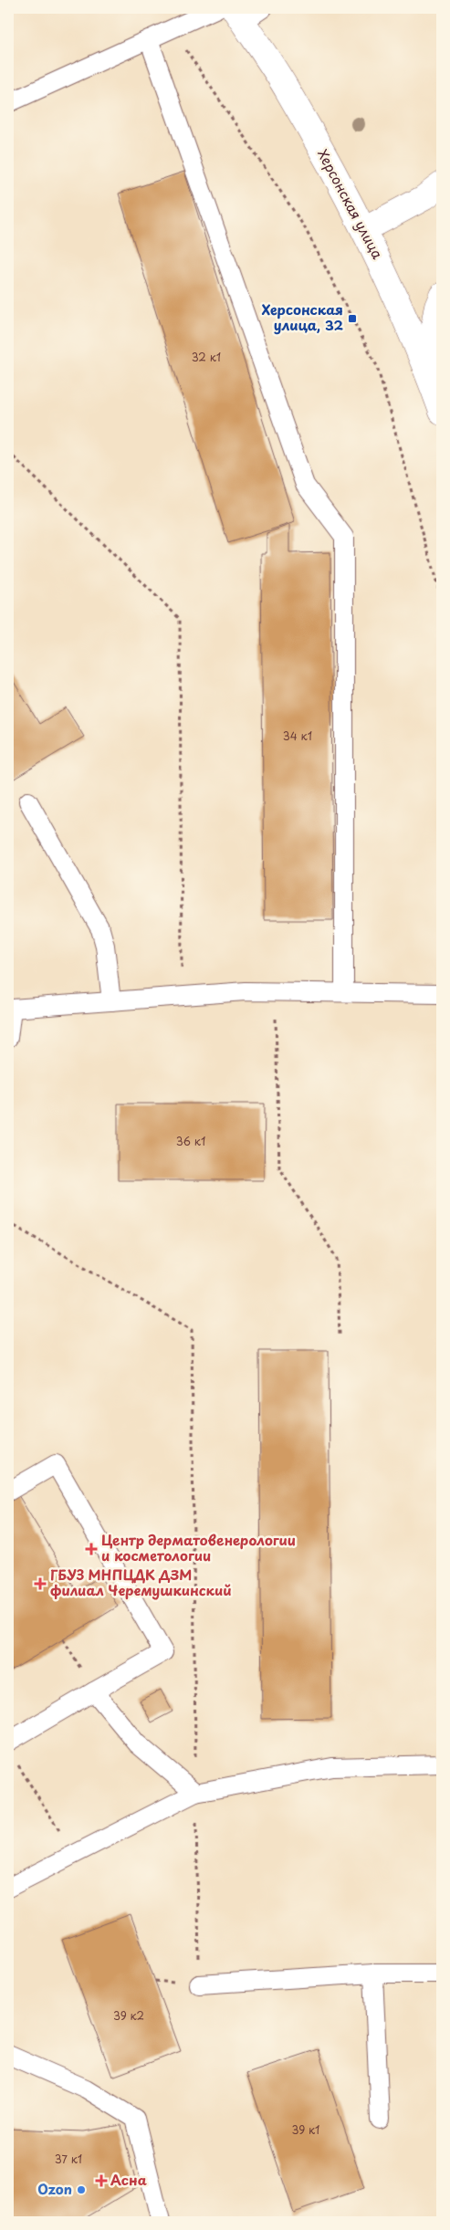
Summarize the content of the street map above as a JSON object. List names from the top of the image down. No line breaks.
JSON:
{"streets":{"street":["Херсонская улица"]},"places":{"transit":["Херсонская улица, 32"],"health":["Центр дерматовенерологии и косметологии","ГБУЗ МНПЦДК ДЗМ филиал Черемушкинский","Асна"],"other":["Ozon"]},"house_numbers":["32 к1","34 к1","36 к1","39 к2","39 к1","37 к1"]}
